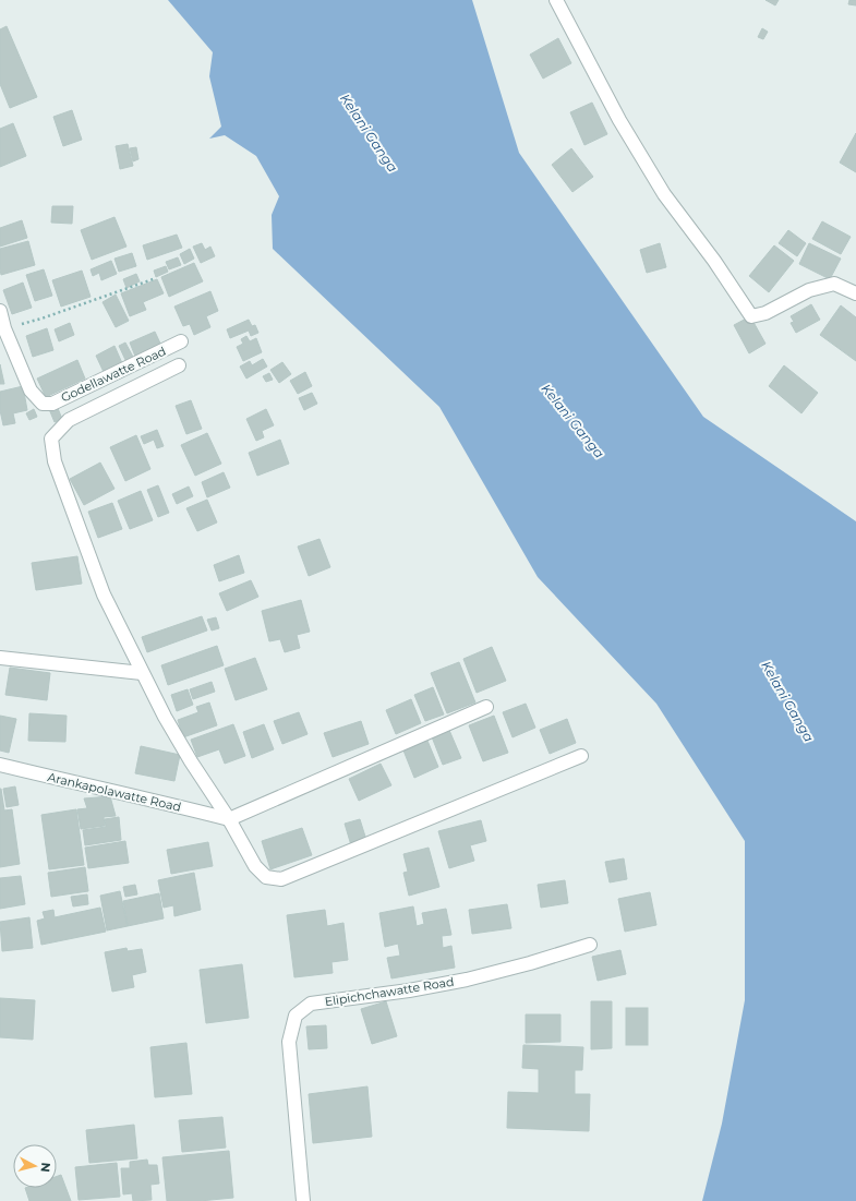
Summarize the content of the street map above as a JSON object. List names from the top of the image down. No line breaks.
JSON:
{"streets":{"street":["Godellawatte Road","Arankapolawatte Road","Elipichchawatte Road"]},"water":["Kelani Ganga"],"north":"right"}
